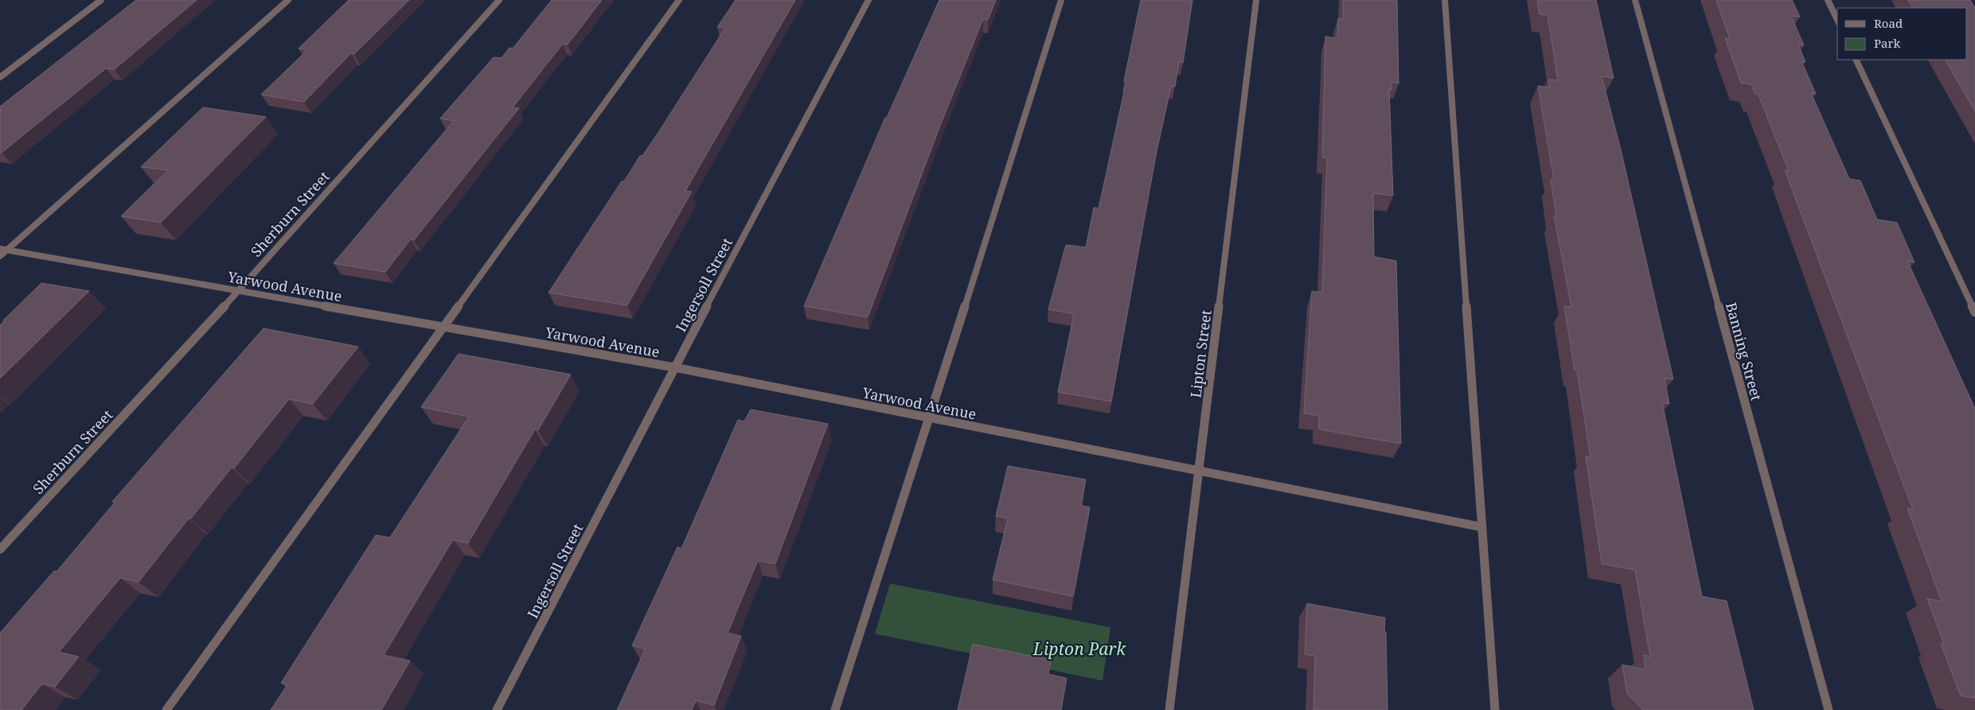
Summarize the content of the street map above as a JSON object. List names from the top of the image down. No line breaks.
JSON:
{"streets":{"street":["Sherburn Street","Ingersoll Street","Yarwood Avenue","Banning Street","Lipton Street"]},"crossings":[["Sherburn Street","Yarwood Avenue"],["Ingersoll Street","Yarwood Avenue"],["Yarwood Avenue","Lipton Street"]],"parks":["Lipton Park"],"legend":["Road","Park"]}
